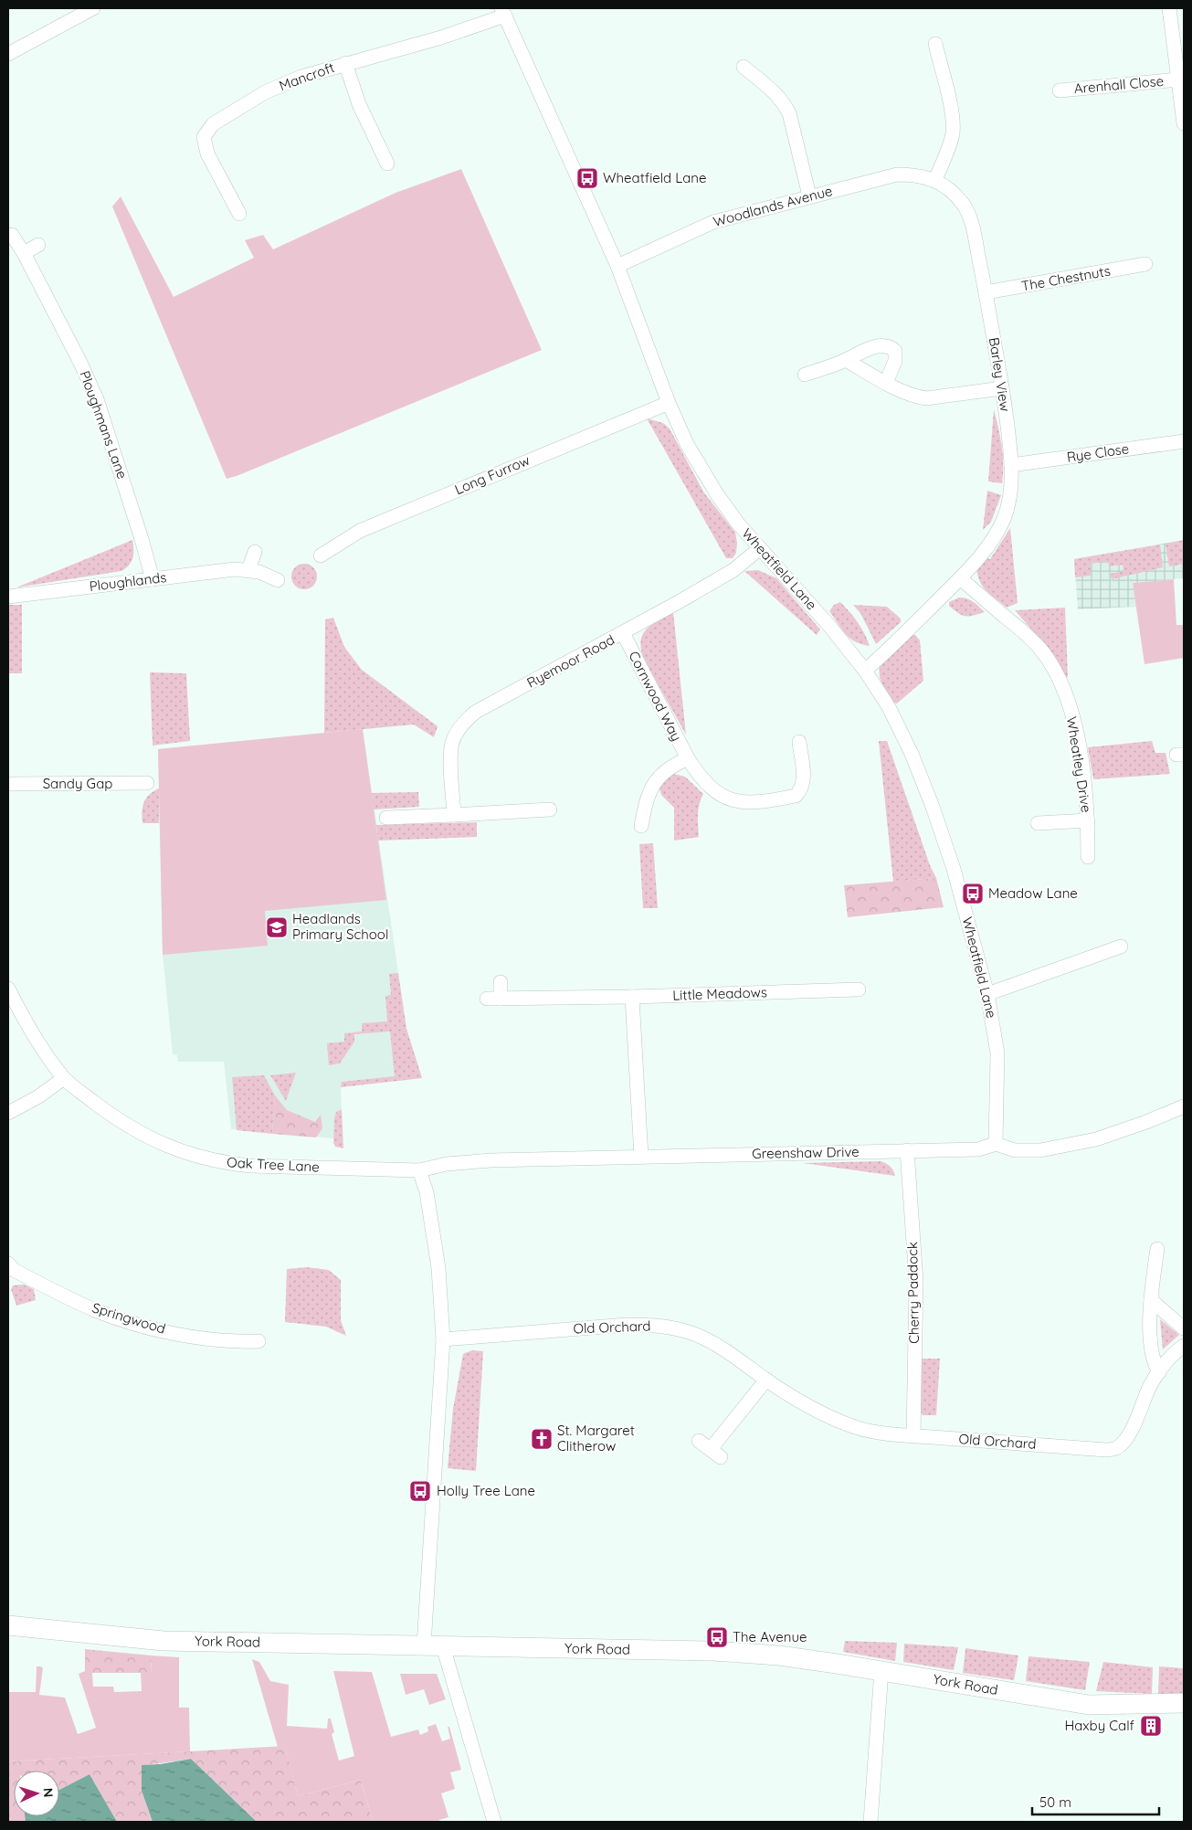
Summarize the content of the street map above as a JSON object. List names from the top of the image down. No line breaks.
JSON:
{"streets":{"street":["Mancroft","Arenhall Close","Woodlands Avenue","The Chestnuts","Barley View","Ploughmans Lane","Rye Close","Long Furrow","Wheatfield Lane","Ploughlands","Ryemoor Road","Cornwood Way","Wheatley Drive","Sandy Gap","Little Meadows","Greenshaw Drive","Oak Tree Lane","Cherry Paddock","Springwood","Old Orchard","York Road"]},"crossings":[["Mancroft","Wheatfield Lane"],["Woodlands Avenue","Barley View"],["Woodlands Avenue","Wheatfield Lane"],["The Chestnuts","Barley View"],["Barley View","Rye Close"],["Barley View","Wheatfield Lane"],["Barley View","Wheatley Drive"],["Ploughmans Lane","Ploughlands"],["Long Furrow","Wheatfield Lane"],["Wheatfield Lane","Ryemoor Road"],["Wheatfield Lane","Greenshaw Drive"],["Ryemoor Road","Cornwood Way"],["Greenshaw Drive","Oak Tree Lane"],["Greenshaw Drive","Cherry Paddock"],["Cherry Paddock","Old Orchard"]],"places":{"bus stop":["Wheatfield Lane","Meadow Lane","Holly Tree Lane","The Avenue"],"school or university":["Headlands Primary School"],"church":["St. Margaret Clitherow"],"building":["Haxby Calf"]},"scale_bar":"50 m","north":"right"}
